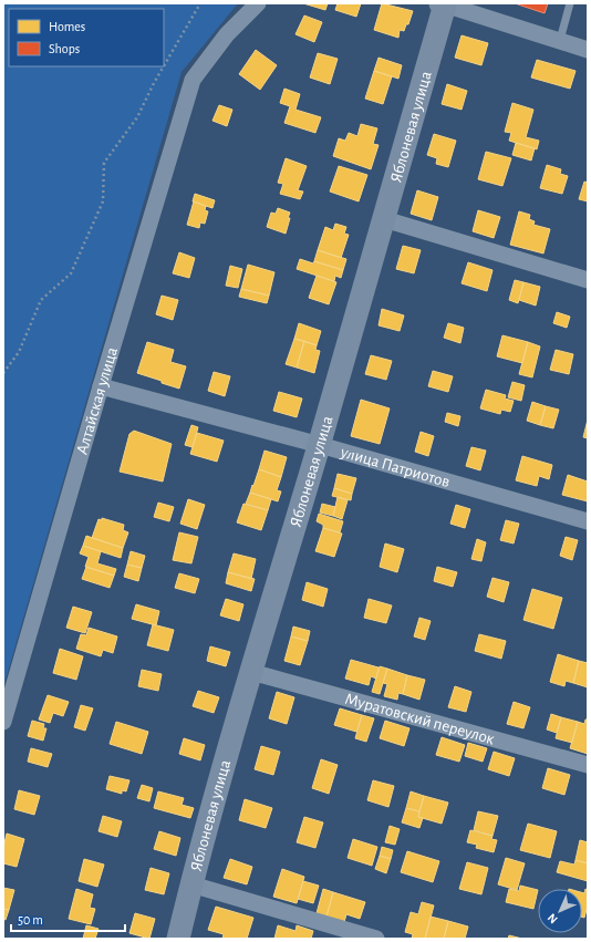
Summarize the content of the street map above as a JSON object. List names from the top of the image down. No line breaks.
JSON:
{"streets":{"street":["Яблоневая улица","Алтайская улица","улица Патриотов","Муратовский переулок"]},"crossings":[["Яблоневая улица","улица Патриотов"],["Яблоневая улица","Муратовский переулок"],["Алтайская улица","улица Патриотов"]],"legend":["Homes","Shops"],"scale_bar":"50 m","north":"bottom left"}
